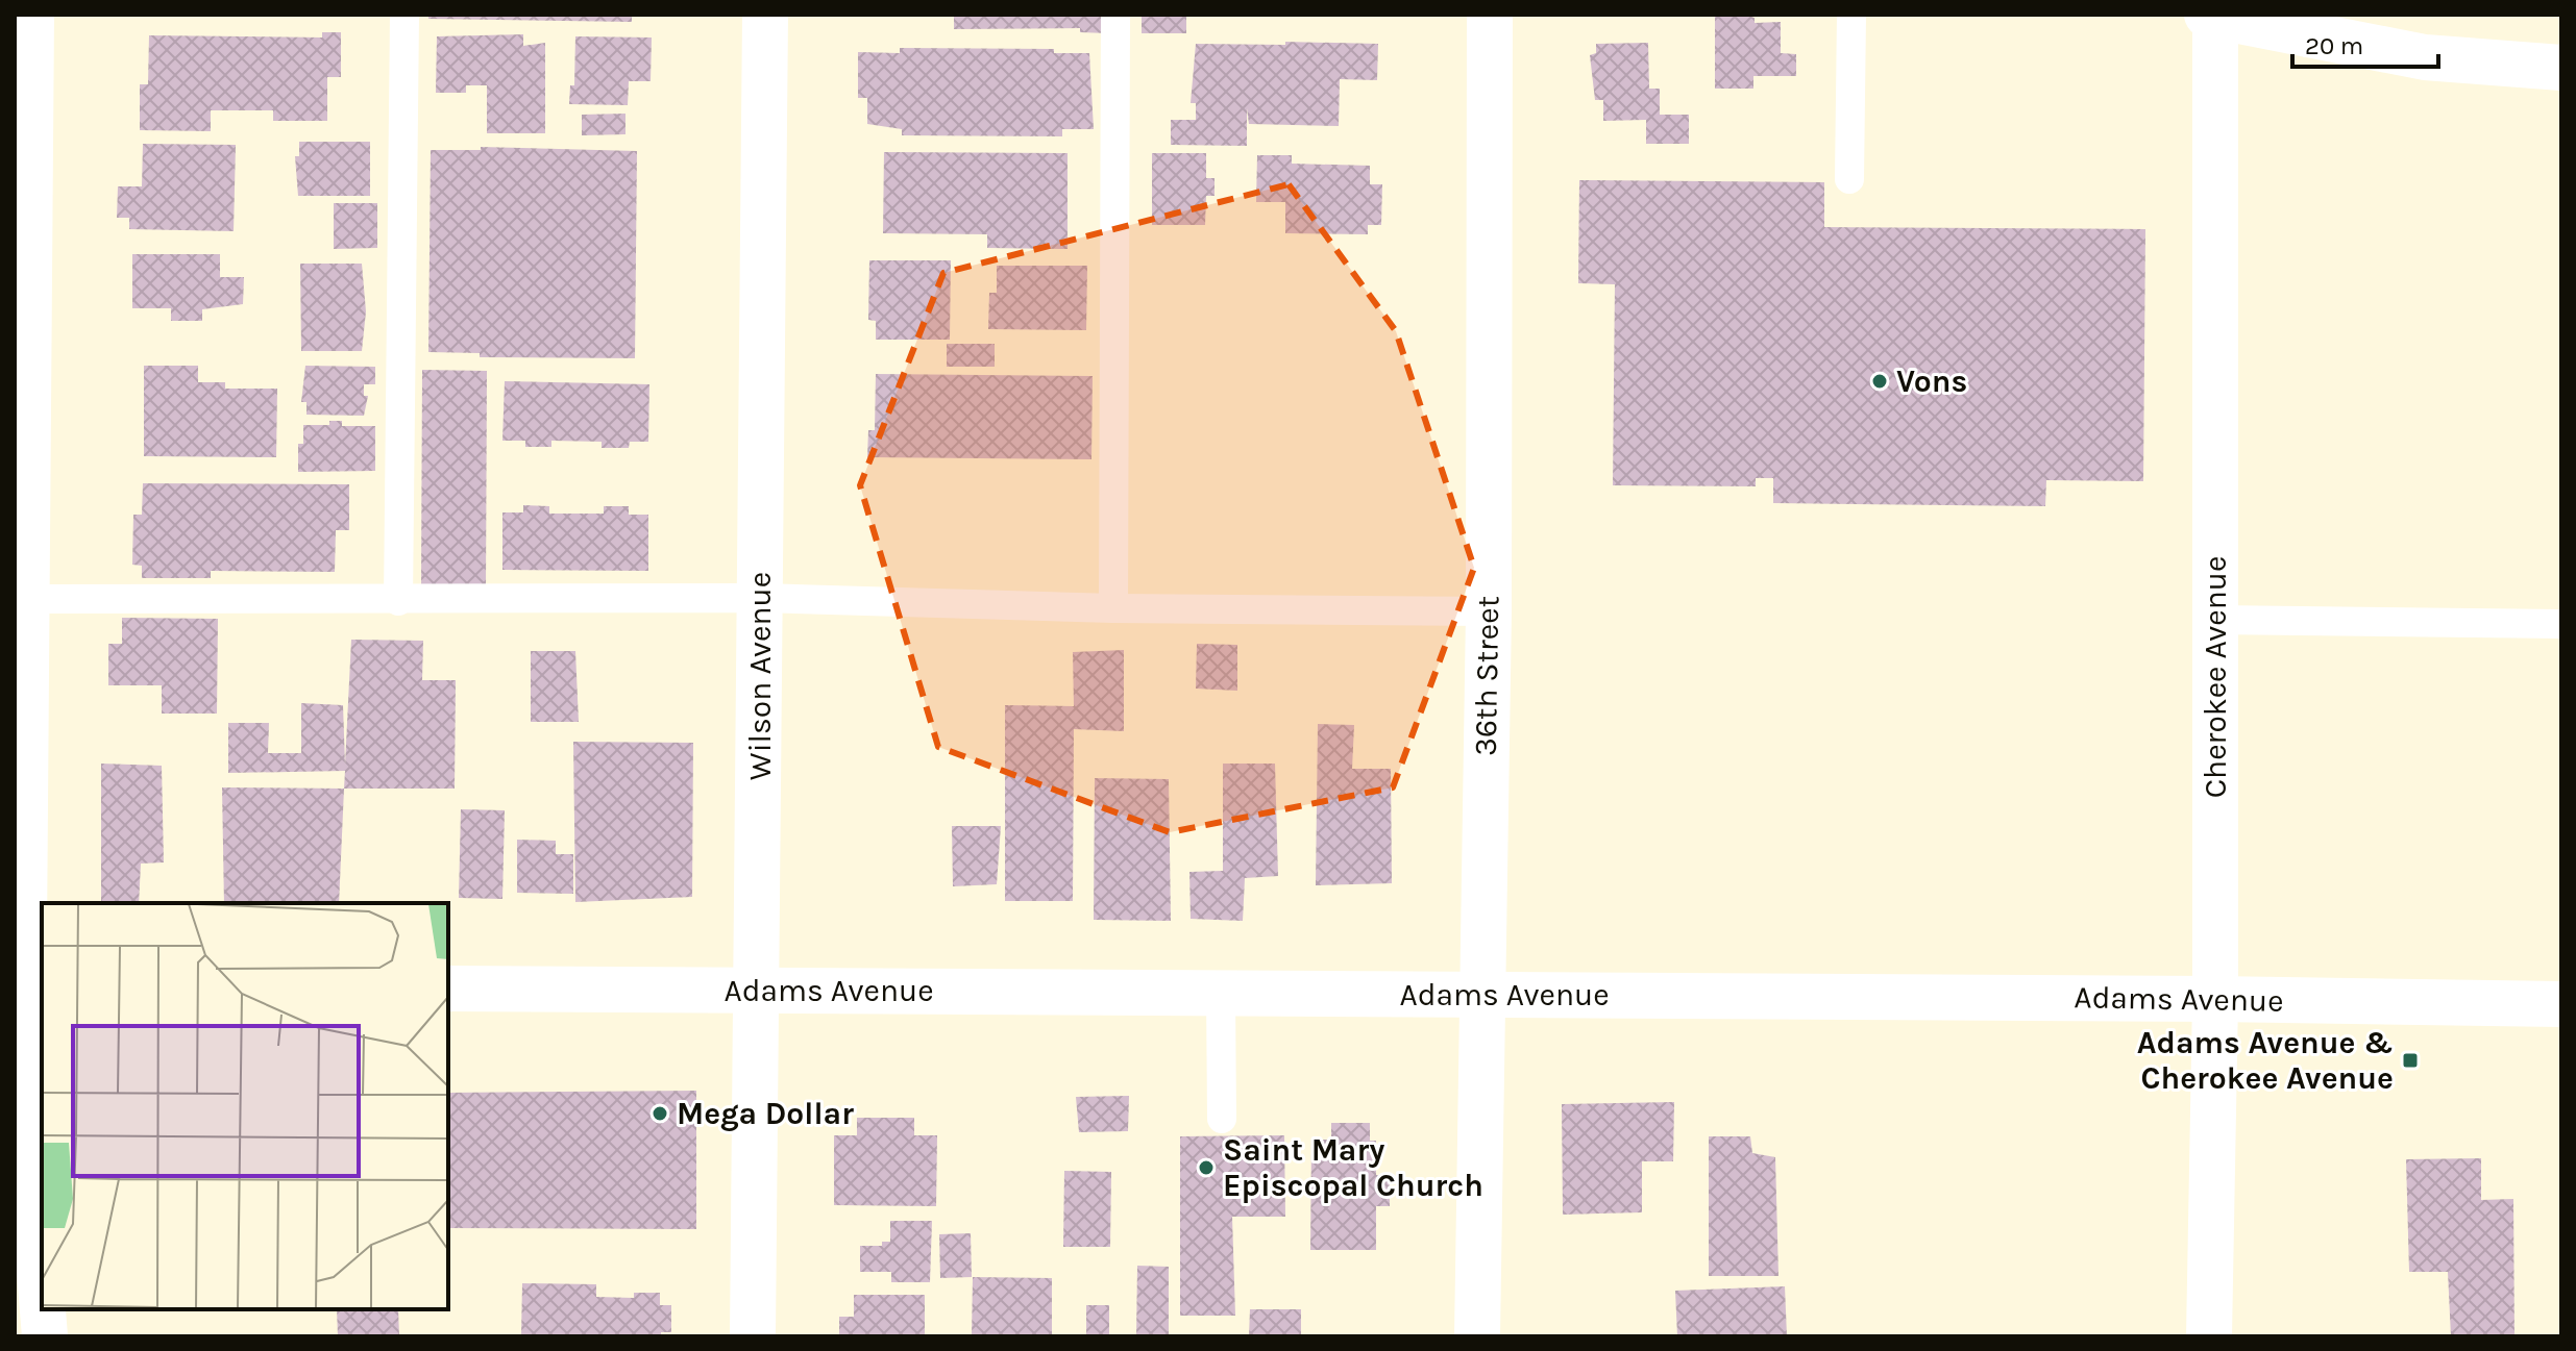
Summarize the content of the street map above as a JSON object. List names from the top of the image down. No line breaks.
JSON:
{"streets":{"street":["Wilson Avenue","36th Street","Cherokee Avenue","Adams Avenue"]},"crossings":[["Wilson Avenue","Adams Avenue"],["36th Street","Adams Avenue"],["Cherokee Avenue","Adams Avenue"]],"places":{"other":["Vons","Mega Dollar","Saint Mary Episcopal Church"],"transit":["Adams Avenue & Cherokee Avenue"]},"scale_bar":"20 m"}
